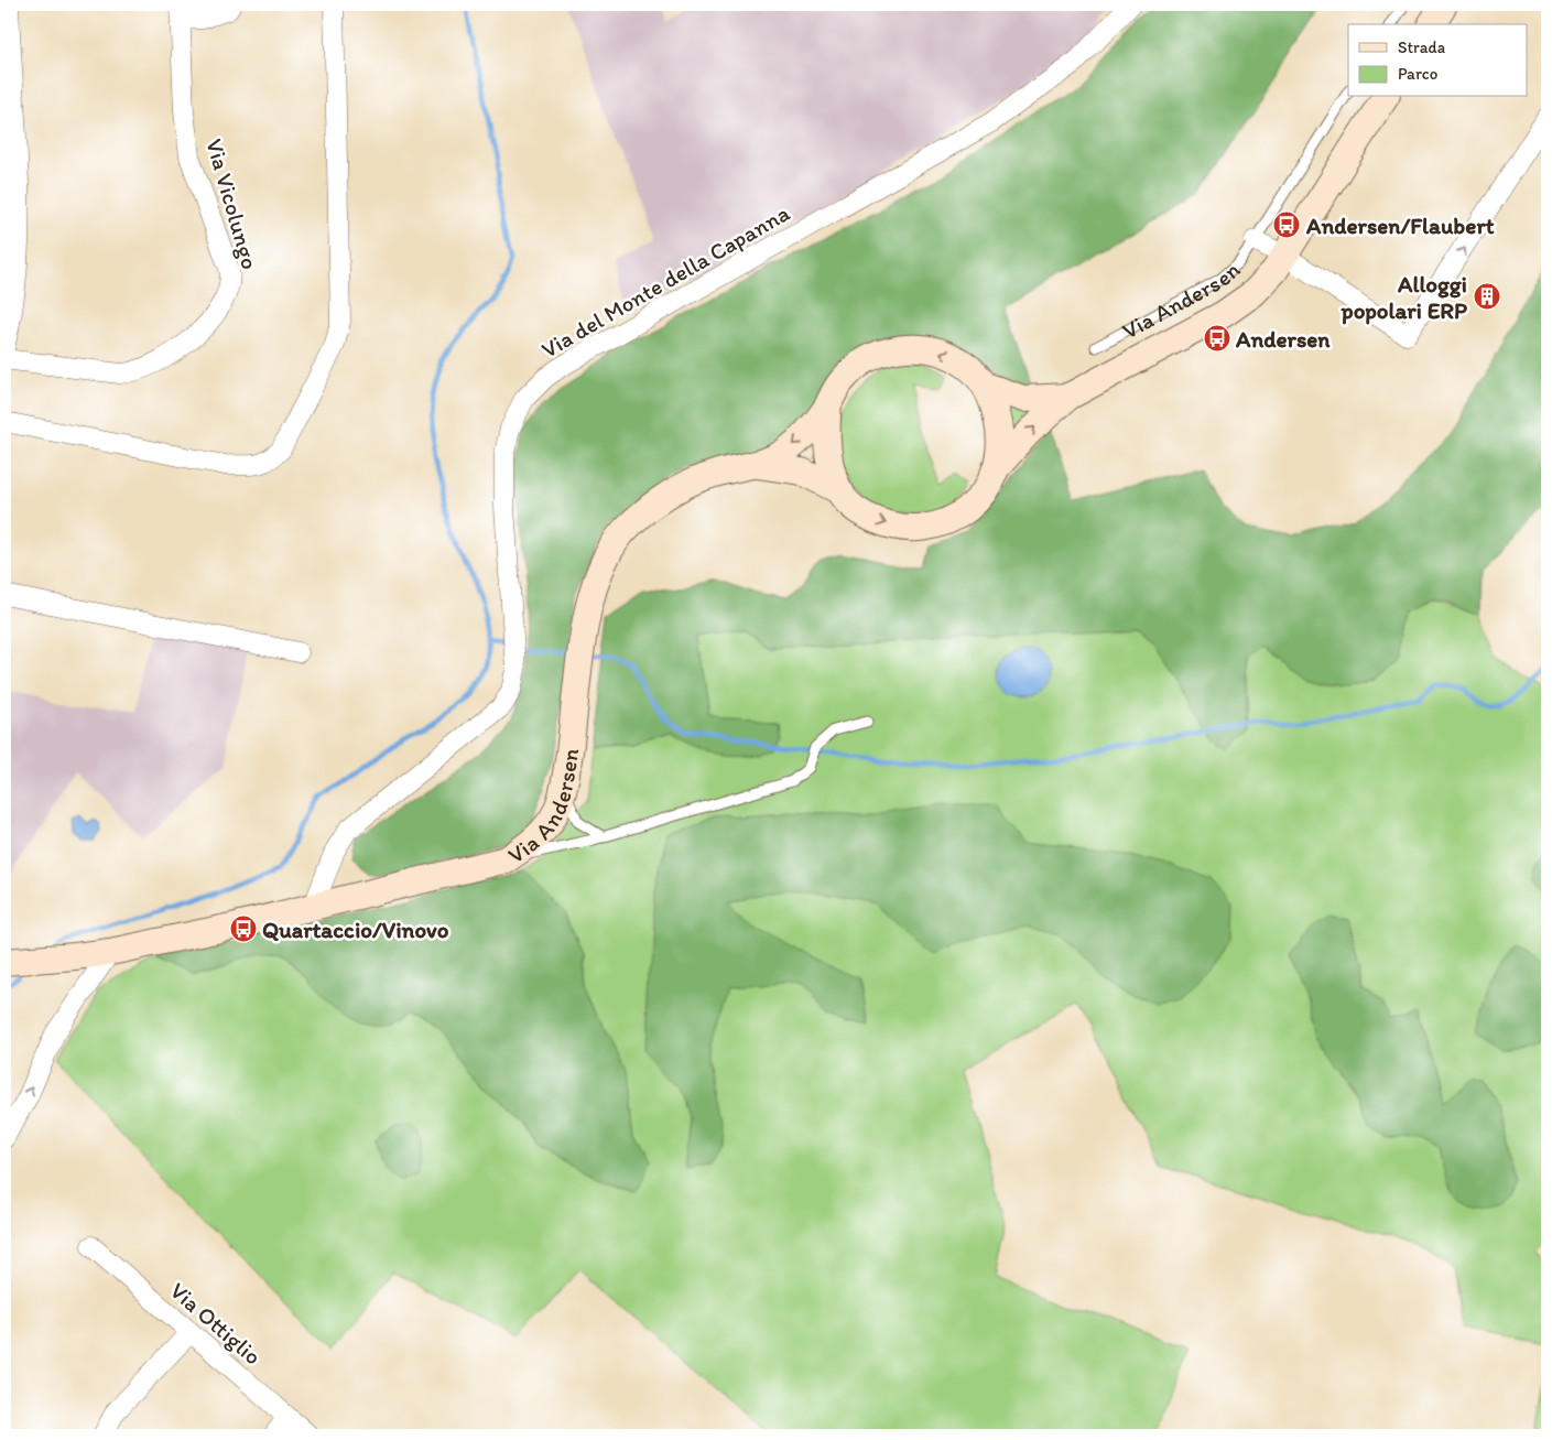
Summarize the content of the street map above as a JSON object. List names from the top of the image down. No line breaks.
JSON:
{"streets":{"street":["Via Vicolungo","Via del Monte della Capanna","Via Andersen","Via Ottiglio"]},"crossings":[["Via del Monte della Capanna","Via Andersen"]],"places":{"bus stop":["Andersen/Flaubert","Andersen","Quartaccio/Vinovo"],"building":["Alloggi popolari ERP"]},"legend":["Strada","Parco"]}
